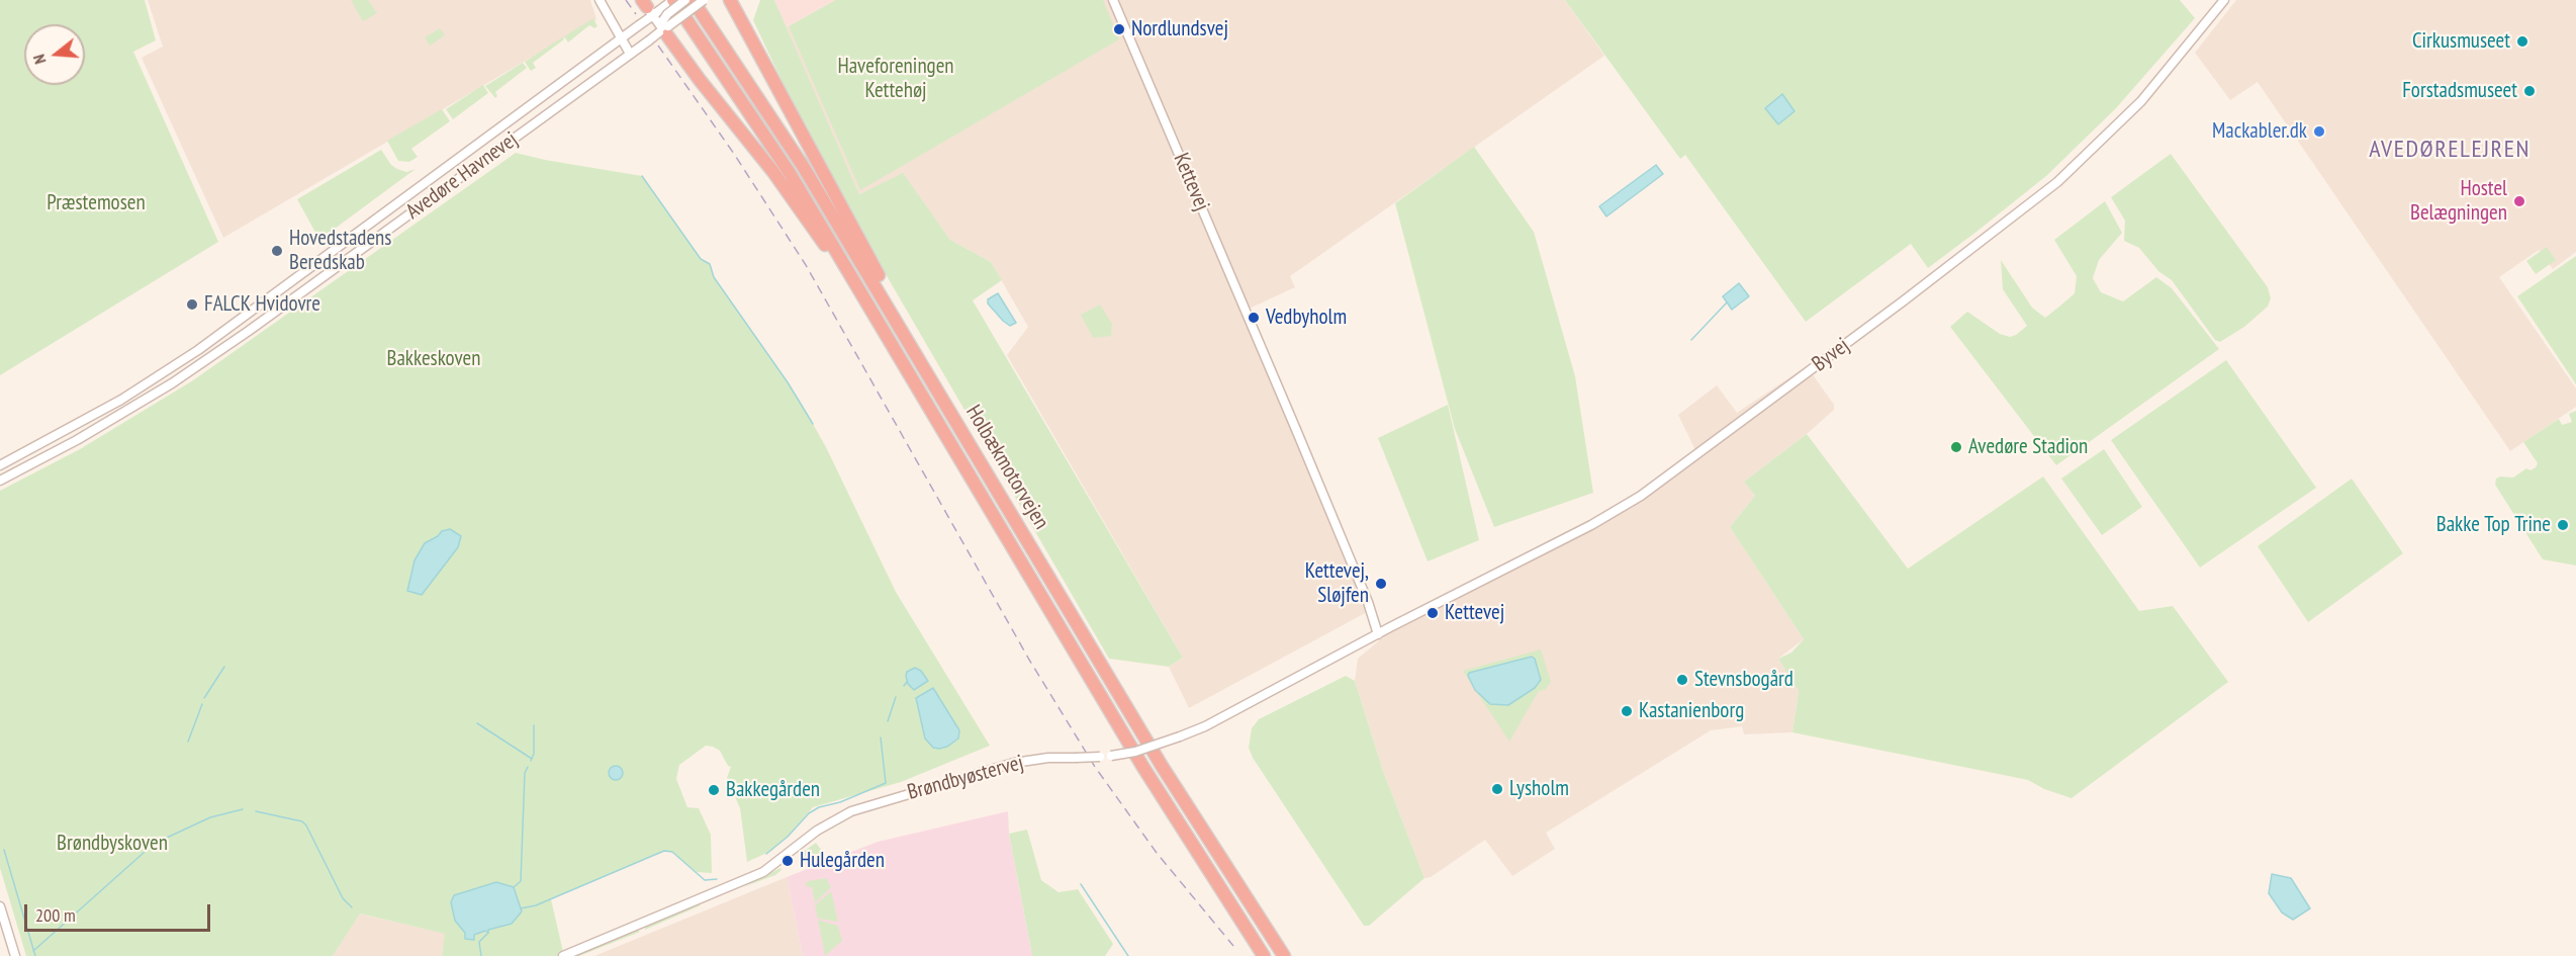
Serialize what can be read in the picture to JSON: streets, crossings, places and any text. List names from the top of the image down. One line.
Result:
{"streets":{"highway":["Holbækmotorvejen"],"street":["Avedøre Havnevej","Kettevej","Byvej","Brøndbyøstervej"]},"crossings":[["Avedøre Havnevej","Holbækmotorvejen"],["Kettevej","Byvej"],["Kettevej","Brøndbyøstervej"],["Byvej","Brøndbyøstervej"]],"districts":["AVEDØRELEJREN"],"parks":["Haveforeningen Kettehøj","Præstemosen","Bakkeskoven","Brøndbyskoven"],"places":["Nordlundsvej","Cirkusmuseet","Forstadsmuseet","Mackabler.dk","Hostel Belægningen","Hovedstadens Beredskab","FALCK Hvidovre","Vedbyholm","Avedøre Stadion","Bakke Top Trine","Kettevej, Sløjfen","Kettevej","Stevnsbogård","Kastanienborg","Lysholm","Bakkegården","Hulegården"],"scale_bar":"200 m","north":"left"}
